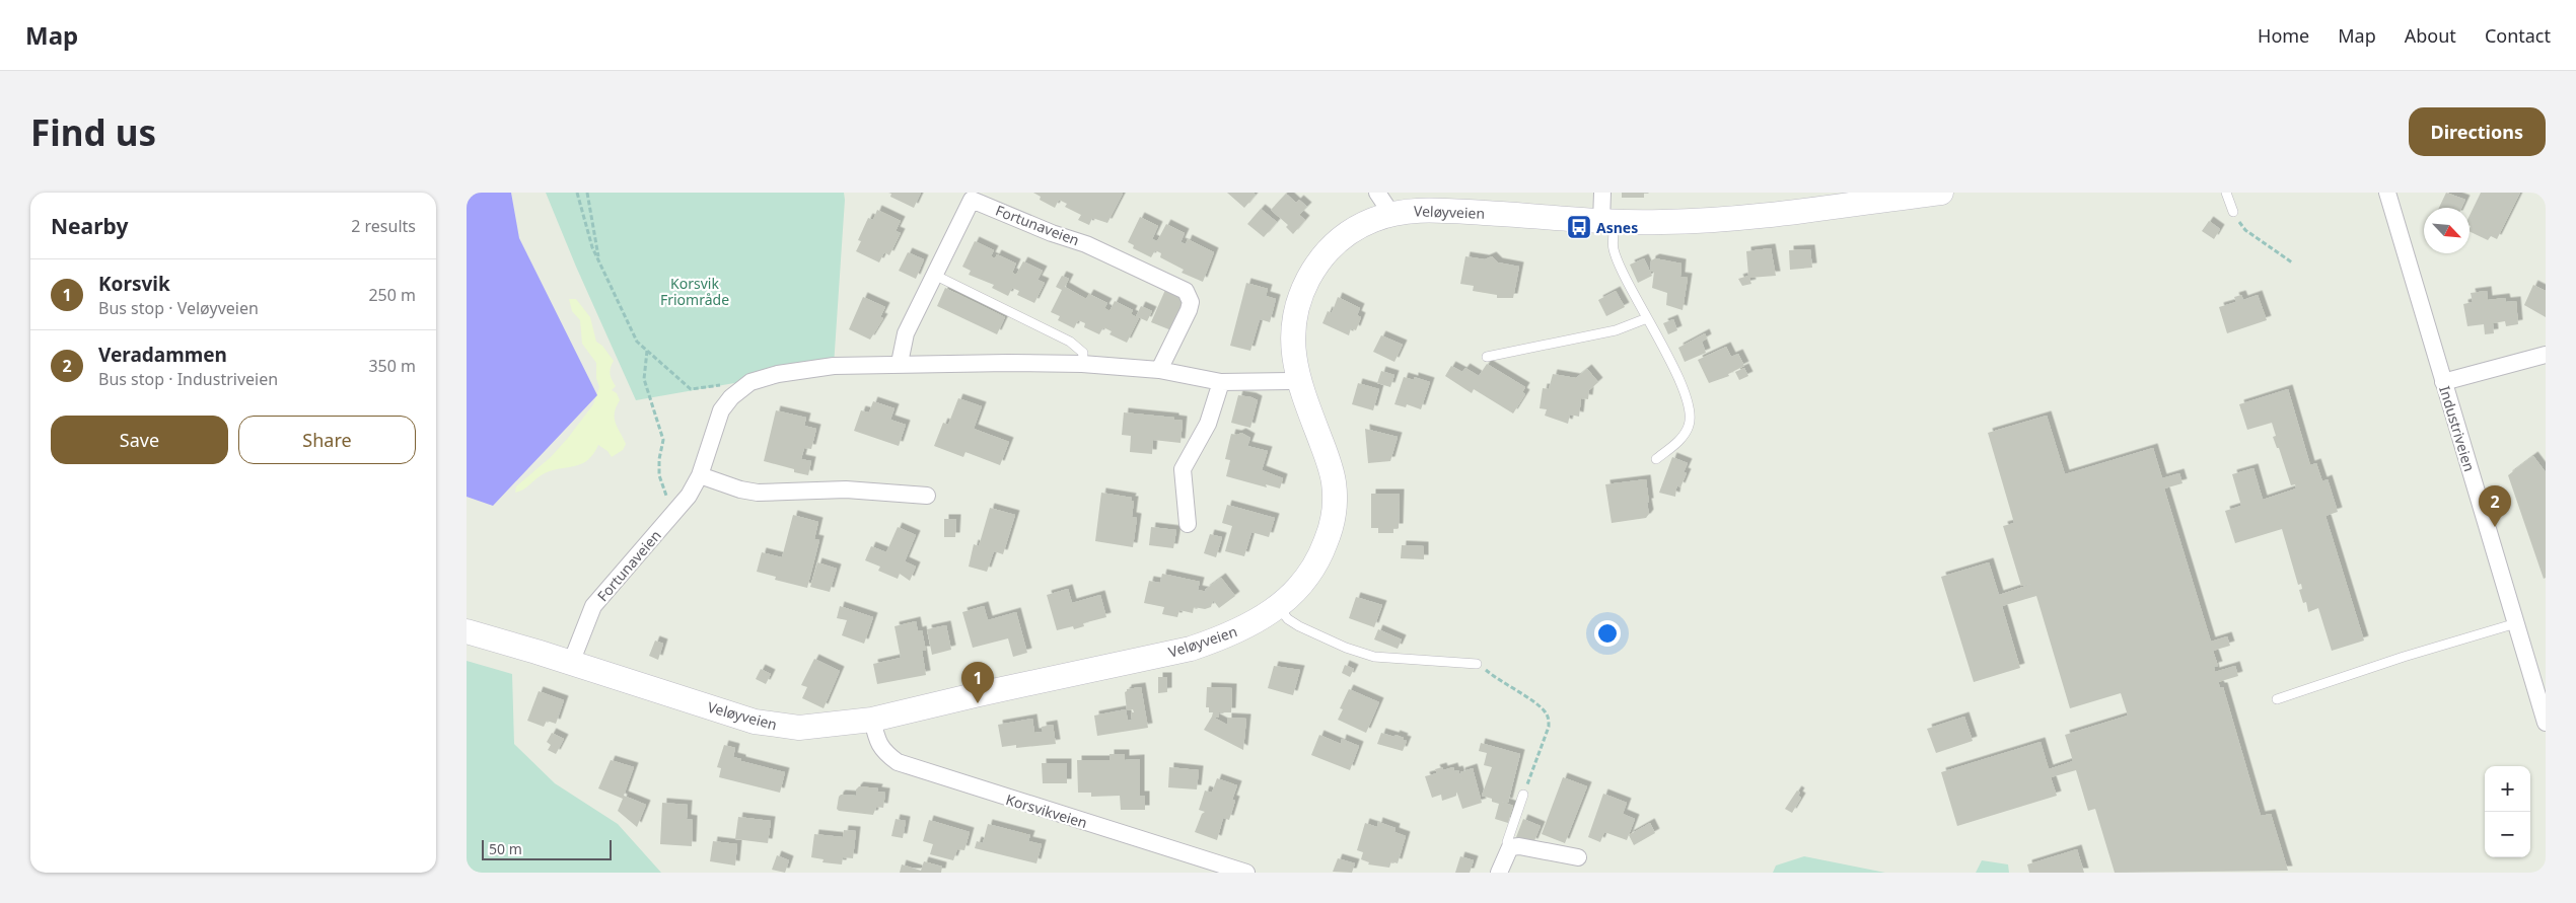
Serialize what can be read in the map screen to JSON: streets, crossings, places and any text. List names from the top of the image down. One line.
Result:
{"streets":{"main road":["Veløyveien"],"street":["Fortunaveien","Industriveien","Korsvikveien"]},"crossings":[["Veløyveien","Fortunaveien"],["Veløyveien","Korsvikveien"]],"parks":["Korsvik Friområde"],"places":{"bus stop":["Asnes"]},"scale_bar":"50 m","north":"bottom right","page":{"header":"Map","nav":["Home","Map","About","Contact"],"buttons":["Directions",["Save","Share"]],"title":"Find us","heading":["Nearby","2 results"],"list":[{"mark":"1","name":"Korsvik","note":"Bus stop · Veløyveien","value":"250 m"},{"mark":"2","name":"Veradammen","note":"Bus stop · Industriveien","value":"350 m"}],"pins":["2","1"],"map_buttons":["+","−"],"scale":"50 m"}}
